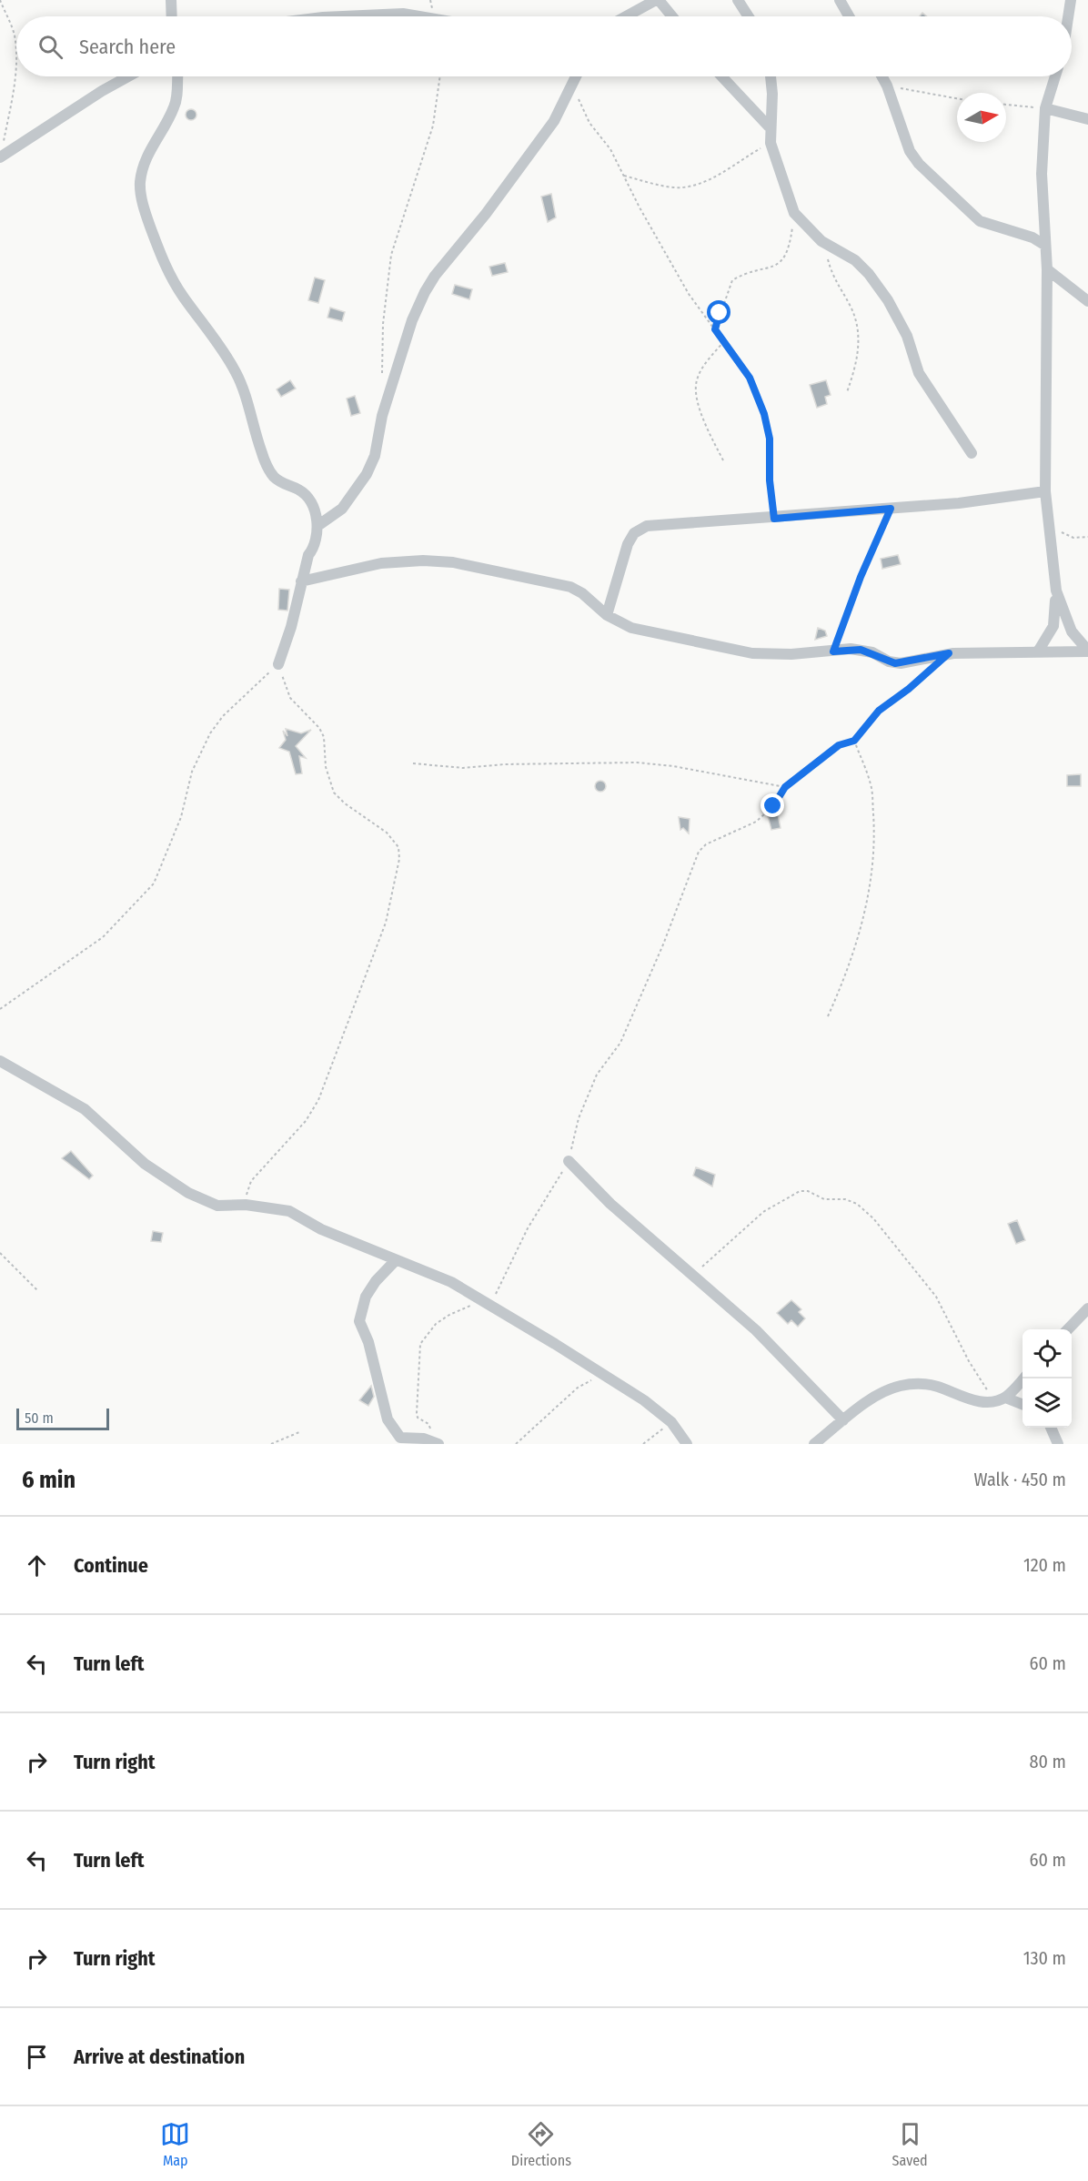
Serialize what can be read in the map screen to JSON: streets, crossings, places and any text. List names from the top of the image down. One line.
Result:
{"scale_bar":"50 m","north":"right","page":{"search":"Search here","scale":"50 m","heading":["6 min","Walk · 450 m"],"list":[["Continue","120 m"],["Turn left","60 m"],["Turn right","80 m"],["Turn left","60 m"],["Turn right","130 m"],"Arrive at destination"],"nav":["Map","Directions","Saved"]}}
